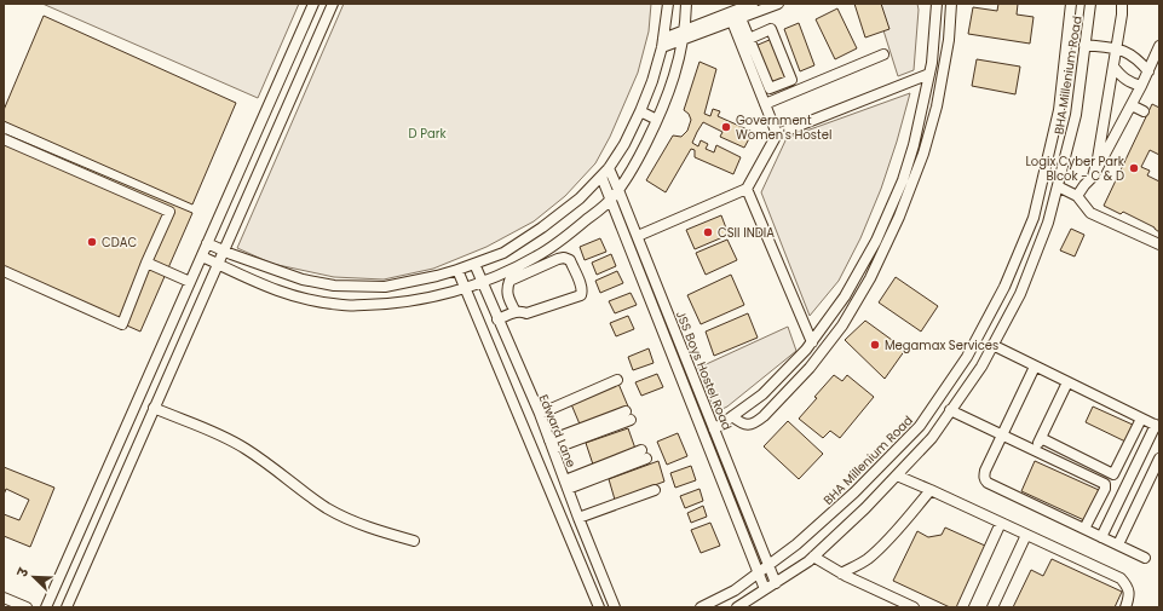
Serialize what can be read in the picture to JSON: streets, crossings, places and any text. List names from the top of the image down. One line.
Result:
{"streets":{"street":["BHA Millenium Road","JSS Boys Hostel Road","Edward Lane"]},"crossings":[["BHA Millenium Road","JSS Boys Hostel Road"]],"parks":["D Park"],"places":["Government Women's Hostel","Logix Cyber Park Blcok - C & D","CSII INDIA","CDAC","Megamax Services"],"north":"top left"}
